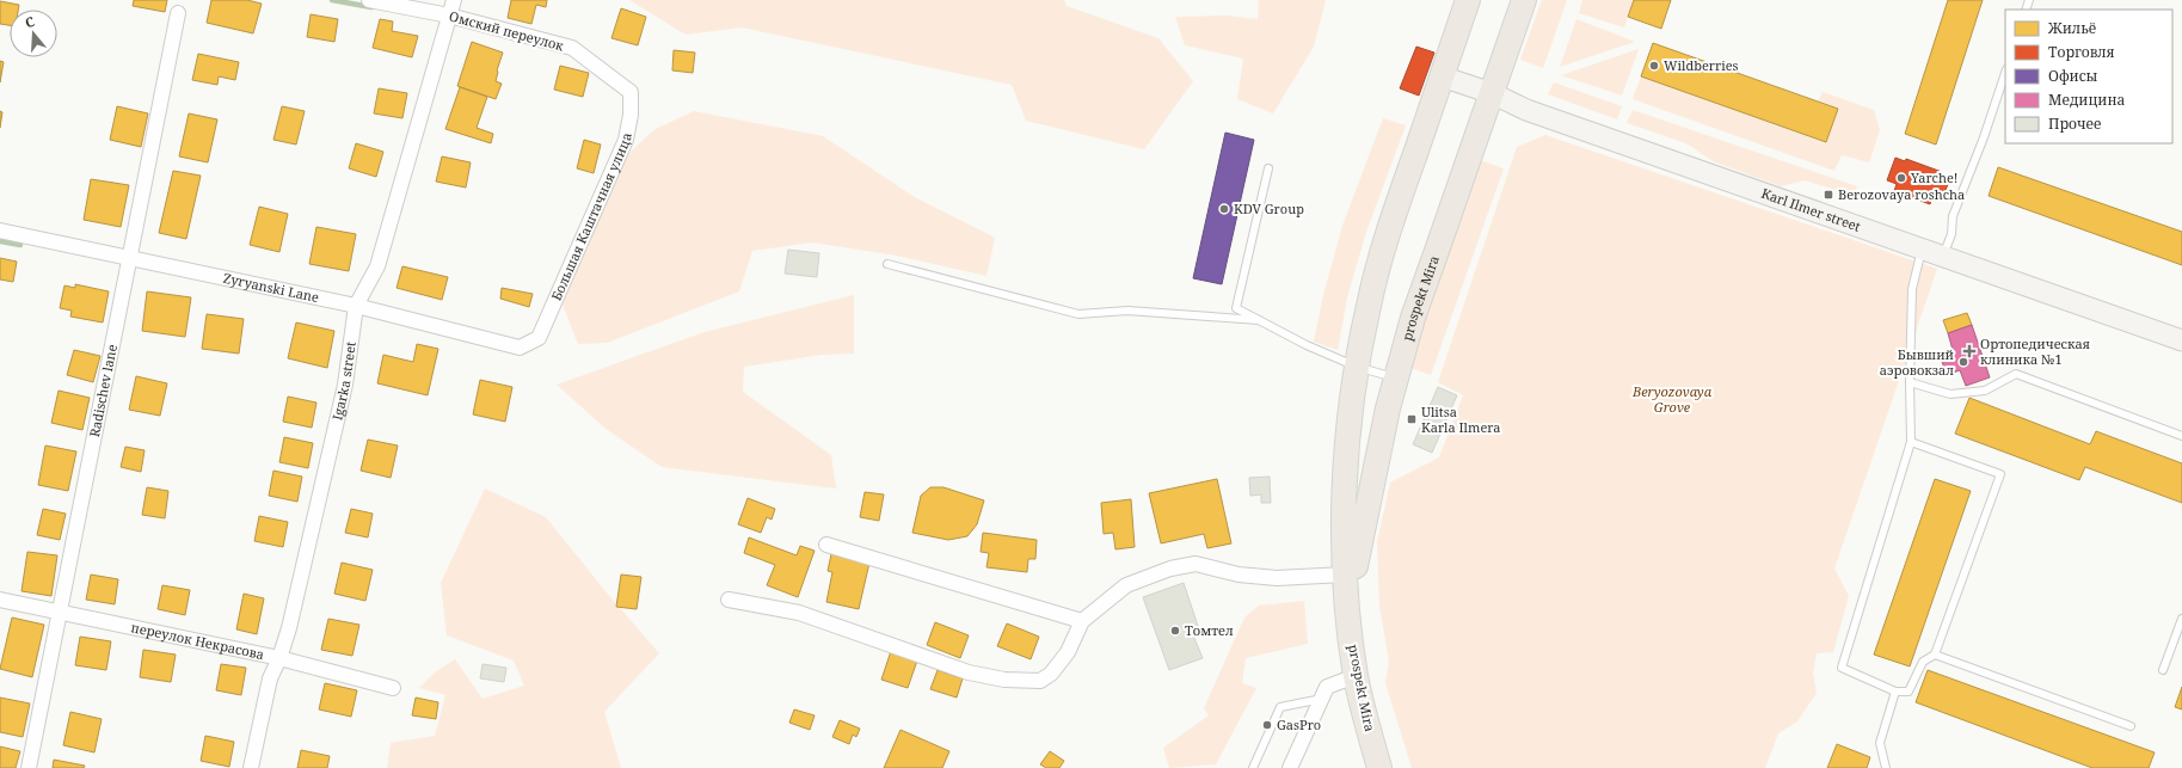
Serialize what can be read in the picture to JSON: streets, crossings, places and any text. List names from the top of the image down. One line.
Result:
{"streets":{"main road":["prospekt Mira"],"street":["Омский переулок","Karl Ilmer street","Большая Каштачная улица","Zyryanski Lane","Igarka street","Radischev lane","переулок Некрасова"]},"crossings":[["Омский переулок","Большая Каштачная улица"],["Омский переулок","Igarka street"],["Karl Ilmer street","prospekt Mira"],["Большая Каштачная улица","Zyryanski Lane"],["Zyryanski Lane","Igarka street"],["Zyryanski Lane","Radischev lane"],["Igarka street","переулок Некрасова"],["Radischev lane","переулок Некрасова"]],"parks":["Beryozovaya Grove"],"places":{"other":["Wildberries","Yarche!","KDV Group","Бывший аэровокзал","Томтел","GasPro"],"transit":["Berozovaya roshcha","Ulitsa Karla Ilmera"],"health":["Ортопедическая клиника №1"]},"legend":["Жильё","Торговля","Офисы","Медицина","Прочее"],"north":"top"}
